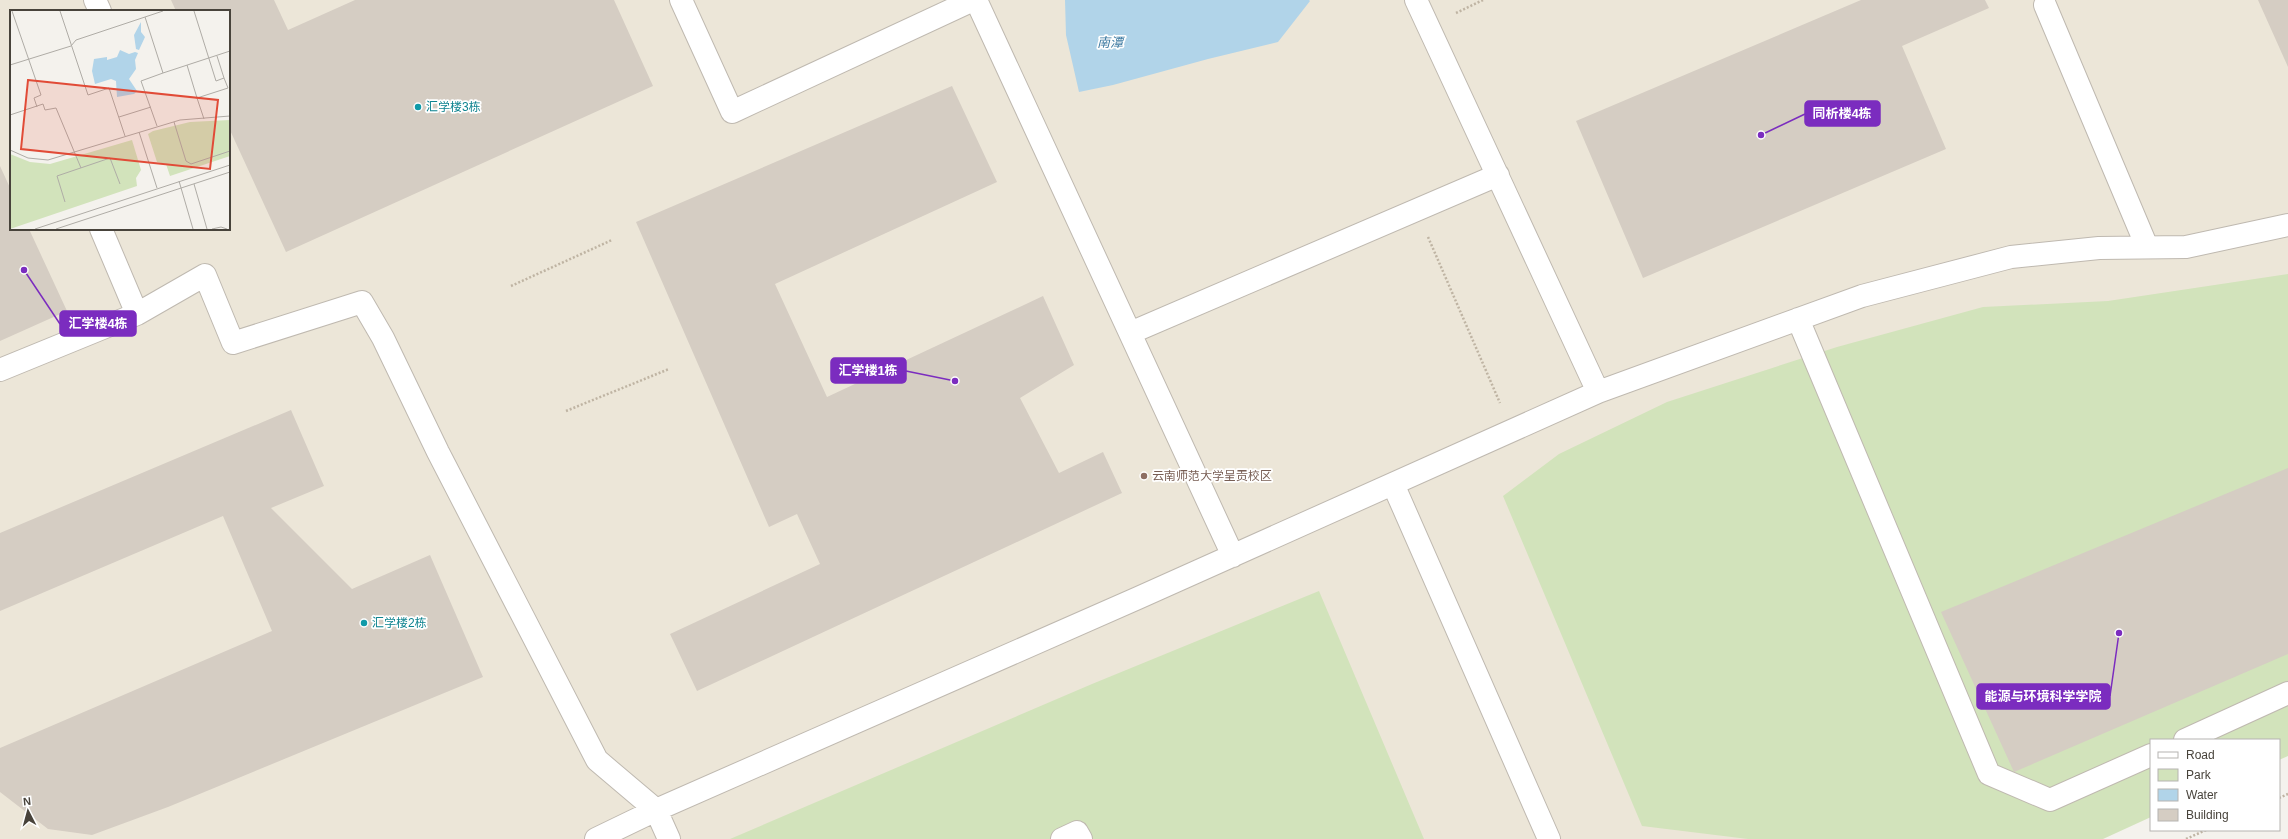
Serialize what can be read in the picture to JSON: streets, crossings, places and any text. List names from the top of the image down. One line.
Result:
{"water":["南潭"],"places":["汇学楼3栋","同析楼4栋","汇学楼4栋","汇学楼1栋","云南师范大学呈贡校区","汇学楼2栋","能源与环境科学学院"],"legend":["Road","Park","Water","Building"],"north":"top"}
